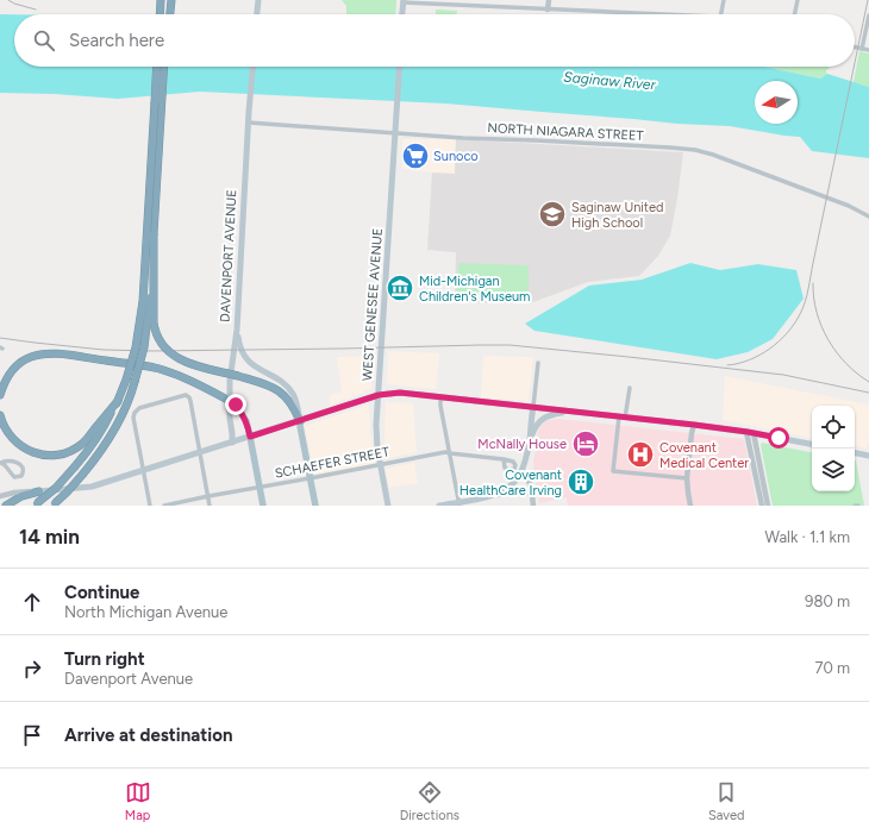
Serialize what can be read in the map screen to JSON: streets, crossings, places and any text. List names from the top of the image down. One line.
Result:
{"streets":{"main road":["DAVENPORT AVENUE","WEST GENESEE AVENUE"],"street":["NORTH NIAGARA STREET","SCHAEFER STREET"]},"crossings":[["NORTH NIAGARA STREET","DAVENPORT AVENUE"],["NORTH NIAGARA STREET","WEST GENESEE AVENUE"],["WEST GENESEE AVENUE","SCHAEFER STREET"]],"water":["Saginaw River"],"places":{"supermarket":["Sunoco"],"school or university":["Saginaw United High School"],"museum":["Mid-Michigan Children's Museum"],"hotel":["McNally House"],"hospital":["Covenant Medical Center"],"building":["Covenant HealthCare Irving"]},"north":"left","page":{"search":"Search here","heading":["14 min","Walk · 1.1 km"],"list":[["Continue","North Michigan Avenue","980 m"],["Turn right","Davenport Avenue","70 m"],"Arrive at destination"],"nav":["Map","Directions","Saved"]}}
